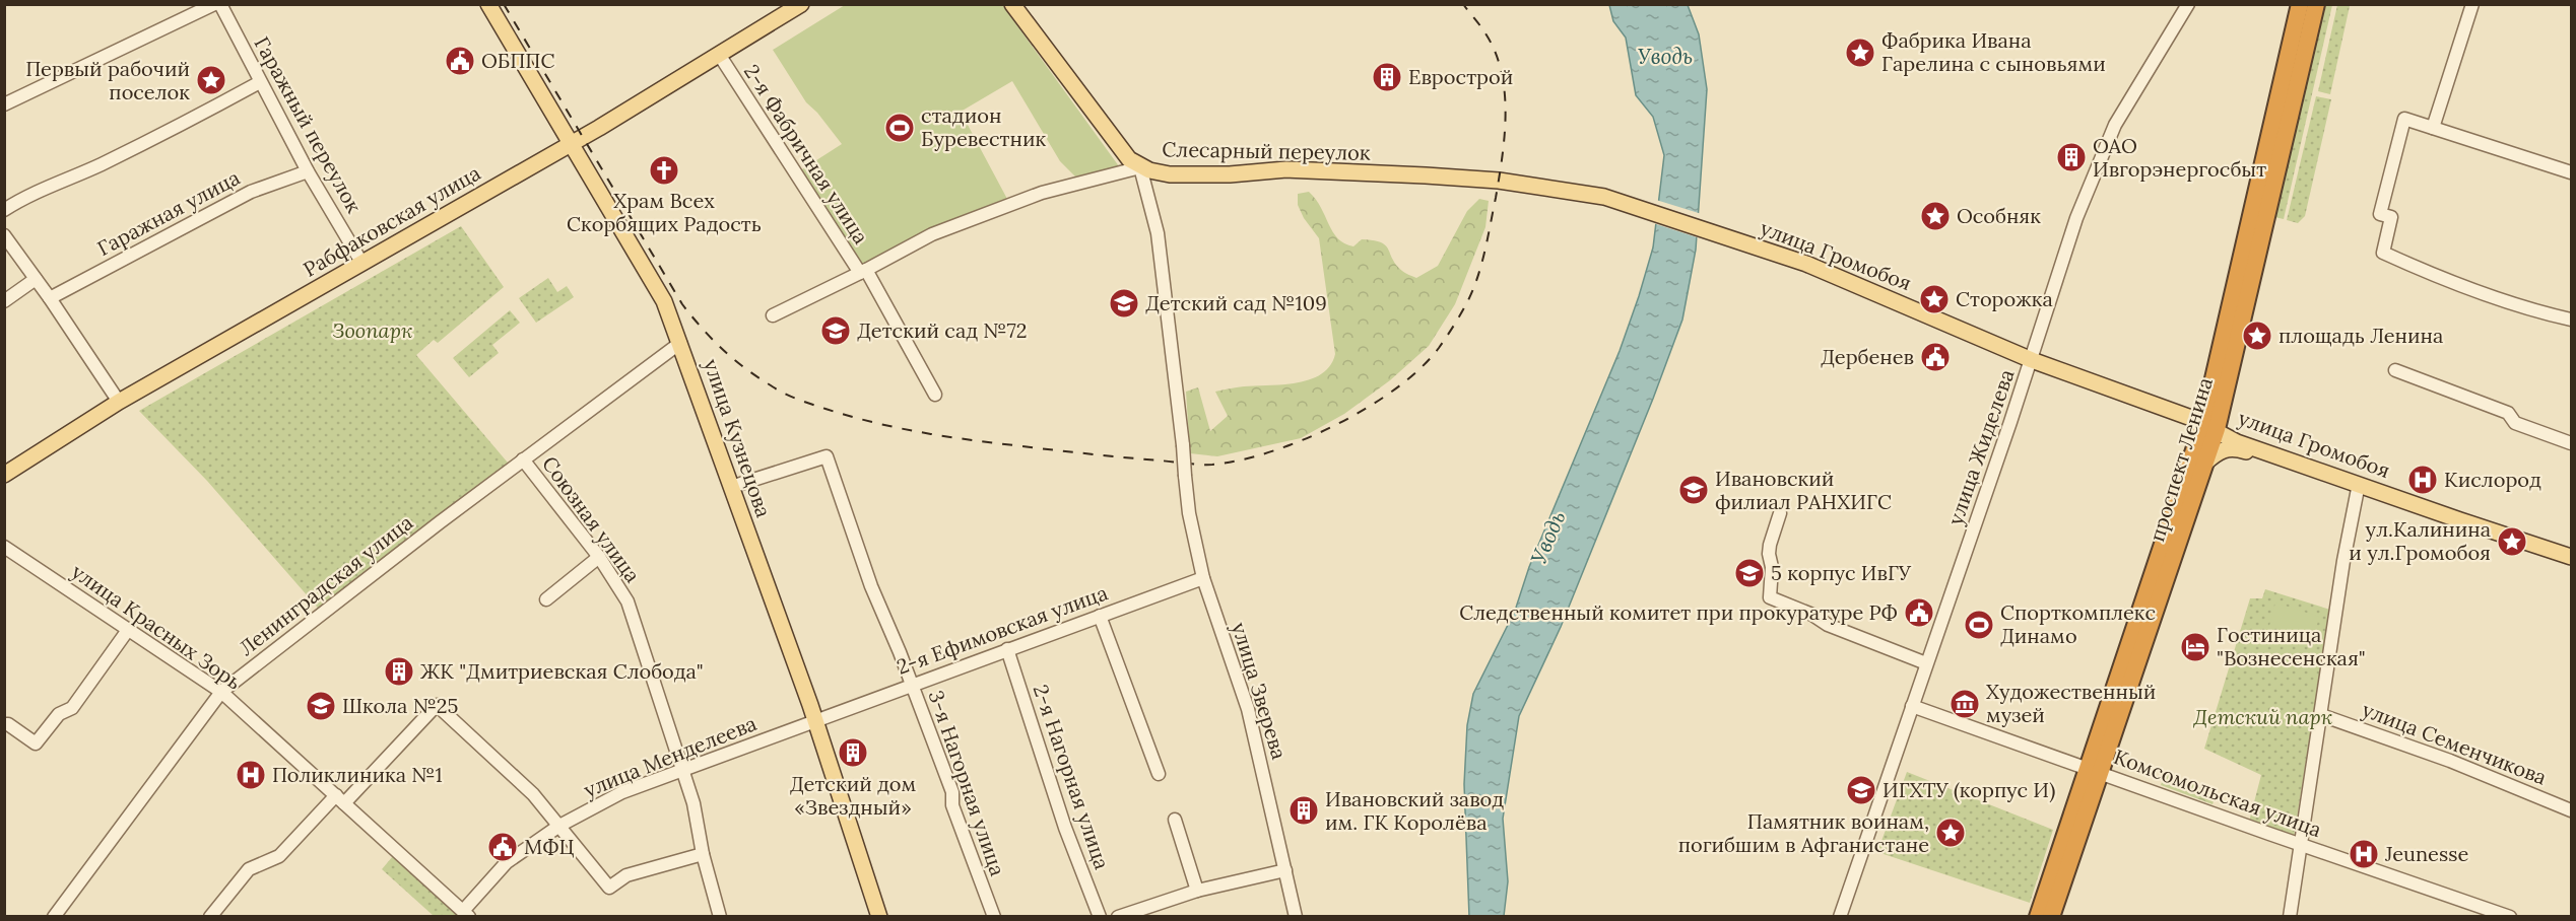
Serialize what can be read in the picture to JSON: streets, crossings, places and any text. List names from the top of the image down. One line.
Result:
{"streets":{"highway":["проспект Ленина"],"main road":["Слесарный переулок","Рабфаковская улица","улица Громобоя","улица Кузнецова"],"street":["Гаражный переулок","2-я Фабричная улица","Гаражная улица","улица Жиделева","Союзная улица","Ленинградская улица","улица Красных Зорь","2-я Ефимовская улица","улица Зверева","улица Семенчикова","улица Менделеева","2-я Нагорная улица","3-я Нагорная улица","Комсомольская улица"]},"crossings":[["Гаражный переулок","Гаражная улица"],["Гаражный переулок","Рабфаковская улица"],["Слесарный переулок","2-я Фабричная улица"],["Слесарный переулок","улица Громобоя"],["Слесарный переулок","улица Зверева"],["2-я Фабричная улица","Рабфаковская улица"],["Рабфаковская улица","улица Кузнецова"],["улица Громобоя","улица Жиделева"],["улица Громобоя","проспект Ленина"],["улица Кузнецова","Ленинградская улица"],["улица Кузнецова","2-я Ефимовская улица"],["улица Кузнецова","улица Менделеева"],["улица Кузнецова","3-я Нагорная улица"],["улица Жиделева","Комсомольская улица"],["проспект Ленина","Комсомольская улица"],["Союзная улица","Ленинградская улица"],["Союзная улица","улица Менделеева"],["Ленинградская улица","улица Красных Зорь"],["улица Красных Зорь","улица Менделеева"],["2-я Ефимовская улица","улица Зверева"],["2-я Ефимовская улица","улица Менделеева"],["2-я Ефимовская улица","2-я Нагорная улица"],["2-я Ефимовская улица","3-я Нагорная улица"]],"water":["Уводь"],"parks":["Зоопарк","Детский парк"],"places":{"place":["Фабрика Ивана Гарелина с сыновьями","Первый рабочий поселок","Особняк","Сторожка","площадь Ленина","ул.Калинина и ул.Громобоя","Памятник воинам, погибшим в Афганистане"],"public building":["ОБППС","Дербенев","Следственный комитет при прокуратуре РФ","МФЦ"],"building":["Еврострой","ОАО Ивгорэнергосбыт","ЖК \"Дмитриевская Слобода\"","Детский дом «Звездный»","Ивановский завод им. ГК Королёва"],"sports":["стадион Буревестник","Спорткомплекс Динамо"],"church":["Храм Всех Скорбящих Радость"],"school or university":["Детский сад №109","Детский сад №72","Ивановский филиал РАНХИГС","5 корпус ИвГУ","Школа №25","ИГХТУ (корпус И)"],"hospital":["Кислород","Поликлиника №1","Jeunesse"],"hotel":["Гостиница \"Вознесенская\""],"museum":["Художественный музей"]}}
